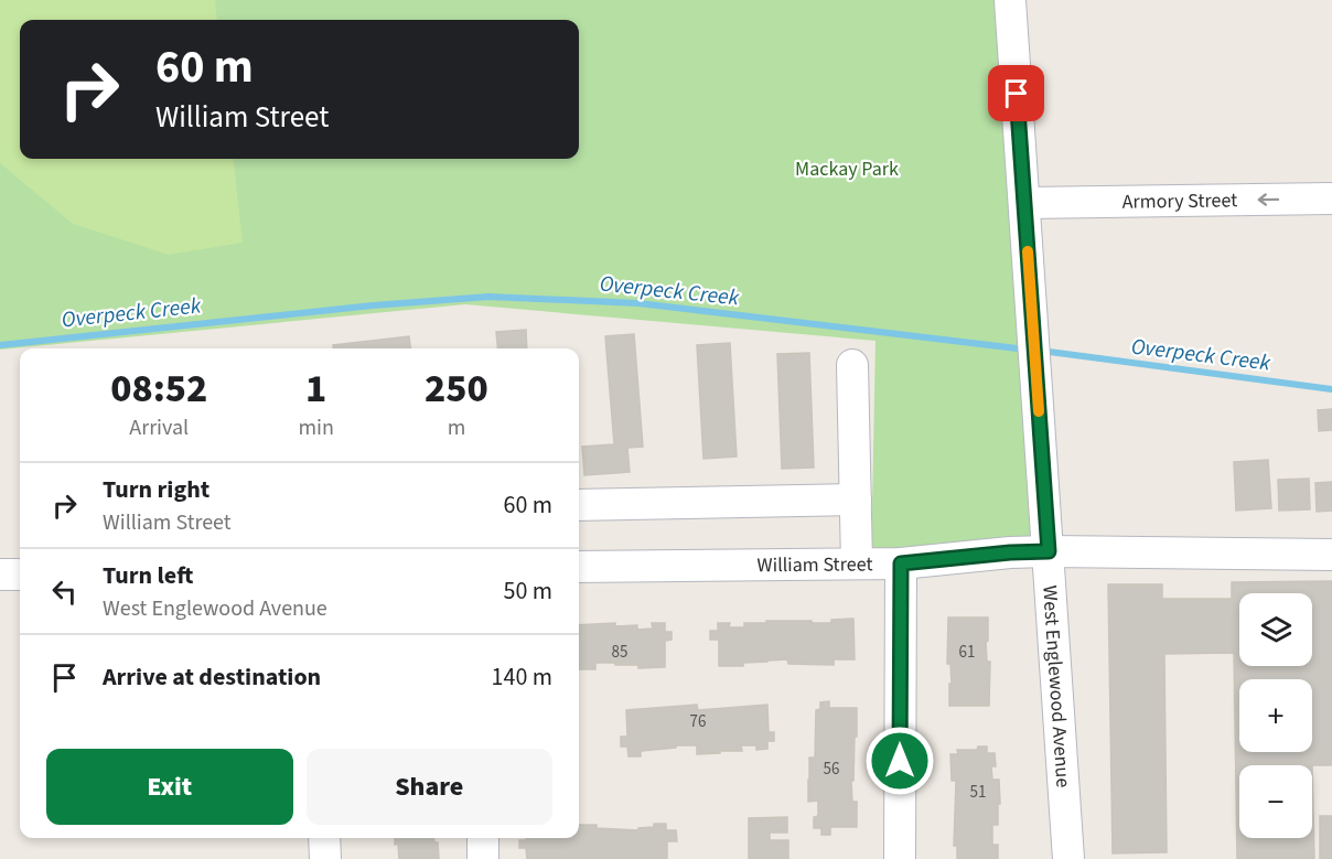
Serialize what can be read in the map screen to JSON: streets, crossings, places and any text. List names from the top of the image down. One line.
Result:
{"streets":{"street":["Armory Street","William Street","West Englewood Avenue"]},"crossings":[["Armory Street","West Englewood Avenue"],["William Street","West Englewood Avenue"]],"one_way":["Armory Street"],"water":["Overpeck Creek"],"parks":["Mackay Park"],"house_numbers":["85","61","76","56","51"],"page":{"turn":["60 m","William Street"],"eta":["08:52","Arrival","1","min","250","m"],"list":[{"name":"Turn right","note":"William Street","value":"60 m"},{"name":"Turn left","note":"West Englewood Avenue","value":"50 m"},{"name":"Arrive at destination","value":"140 m"}],"map_buttons":["+","−"],"buttons":["Exit","Share"]}}
